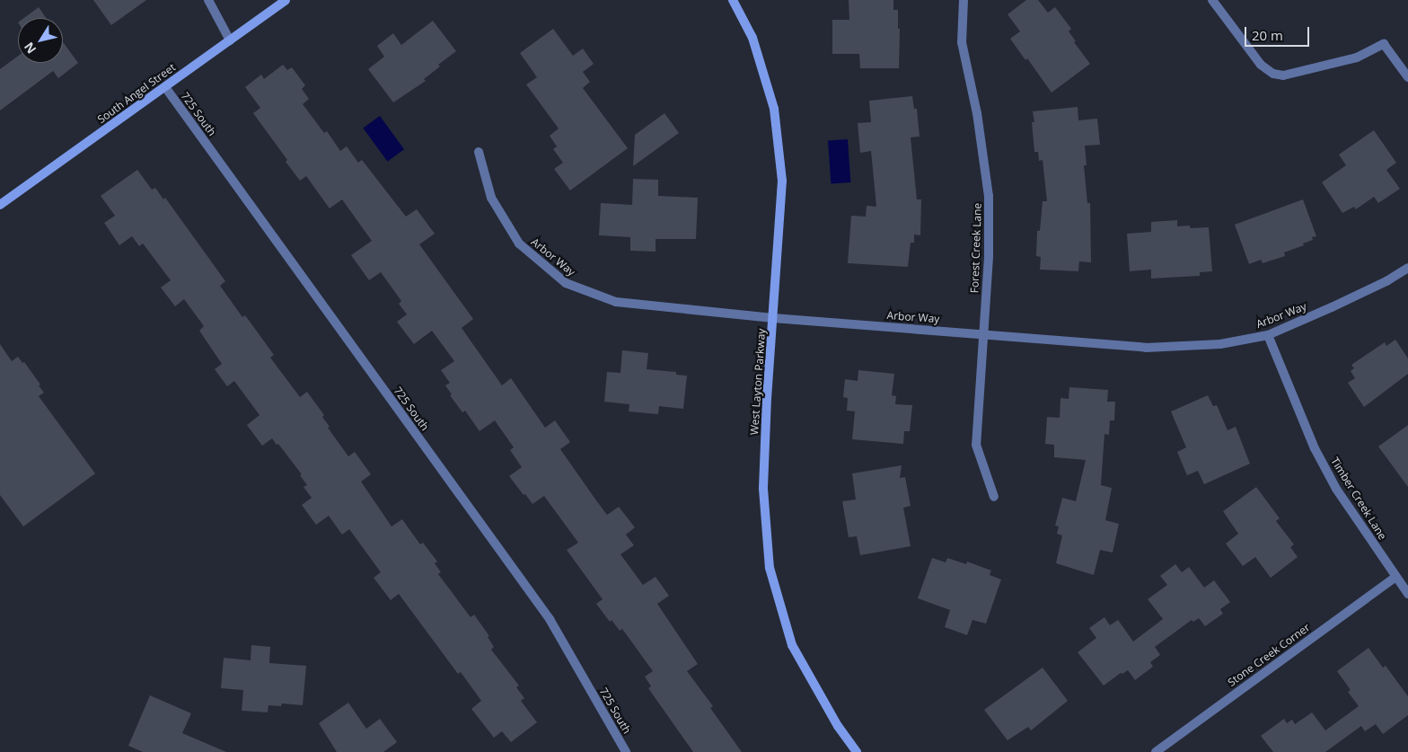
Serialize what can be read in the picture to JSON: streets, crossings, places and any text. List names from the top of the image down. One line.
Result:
{"streets":{"main road":["South Angel Street","West Layton Parkway"],"street":["725 South","Forest Creek Lane","Arbor Way","Timber Creek Lane","Stone Creek Corner"]},"crossings":[["South Angel Street","725 South"],["Forest Creek Lane","Arbor Way"],["Arbor Way","West Layton Parkway"],["Arbor Way","Timber Creek Lane"],["Timber Creek Lane","Stone Creek Corner"]],"scale_bar":"20 m","north":"bottom left"}
